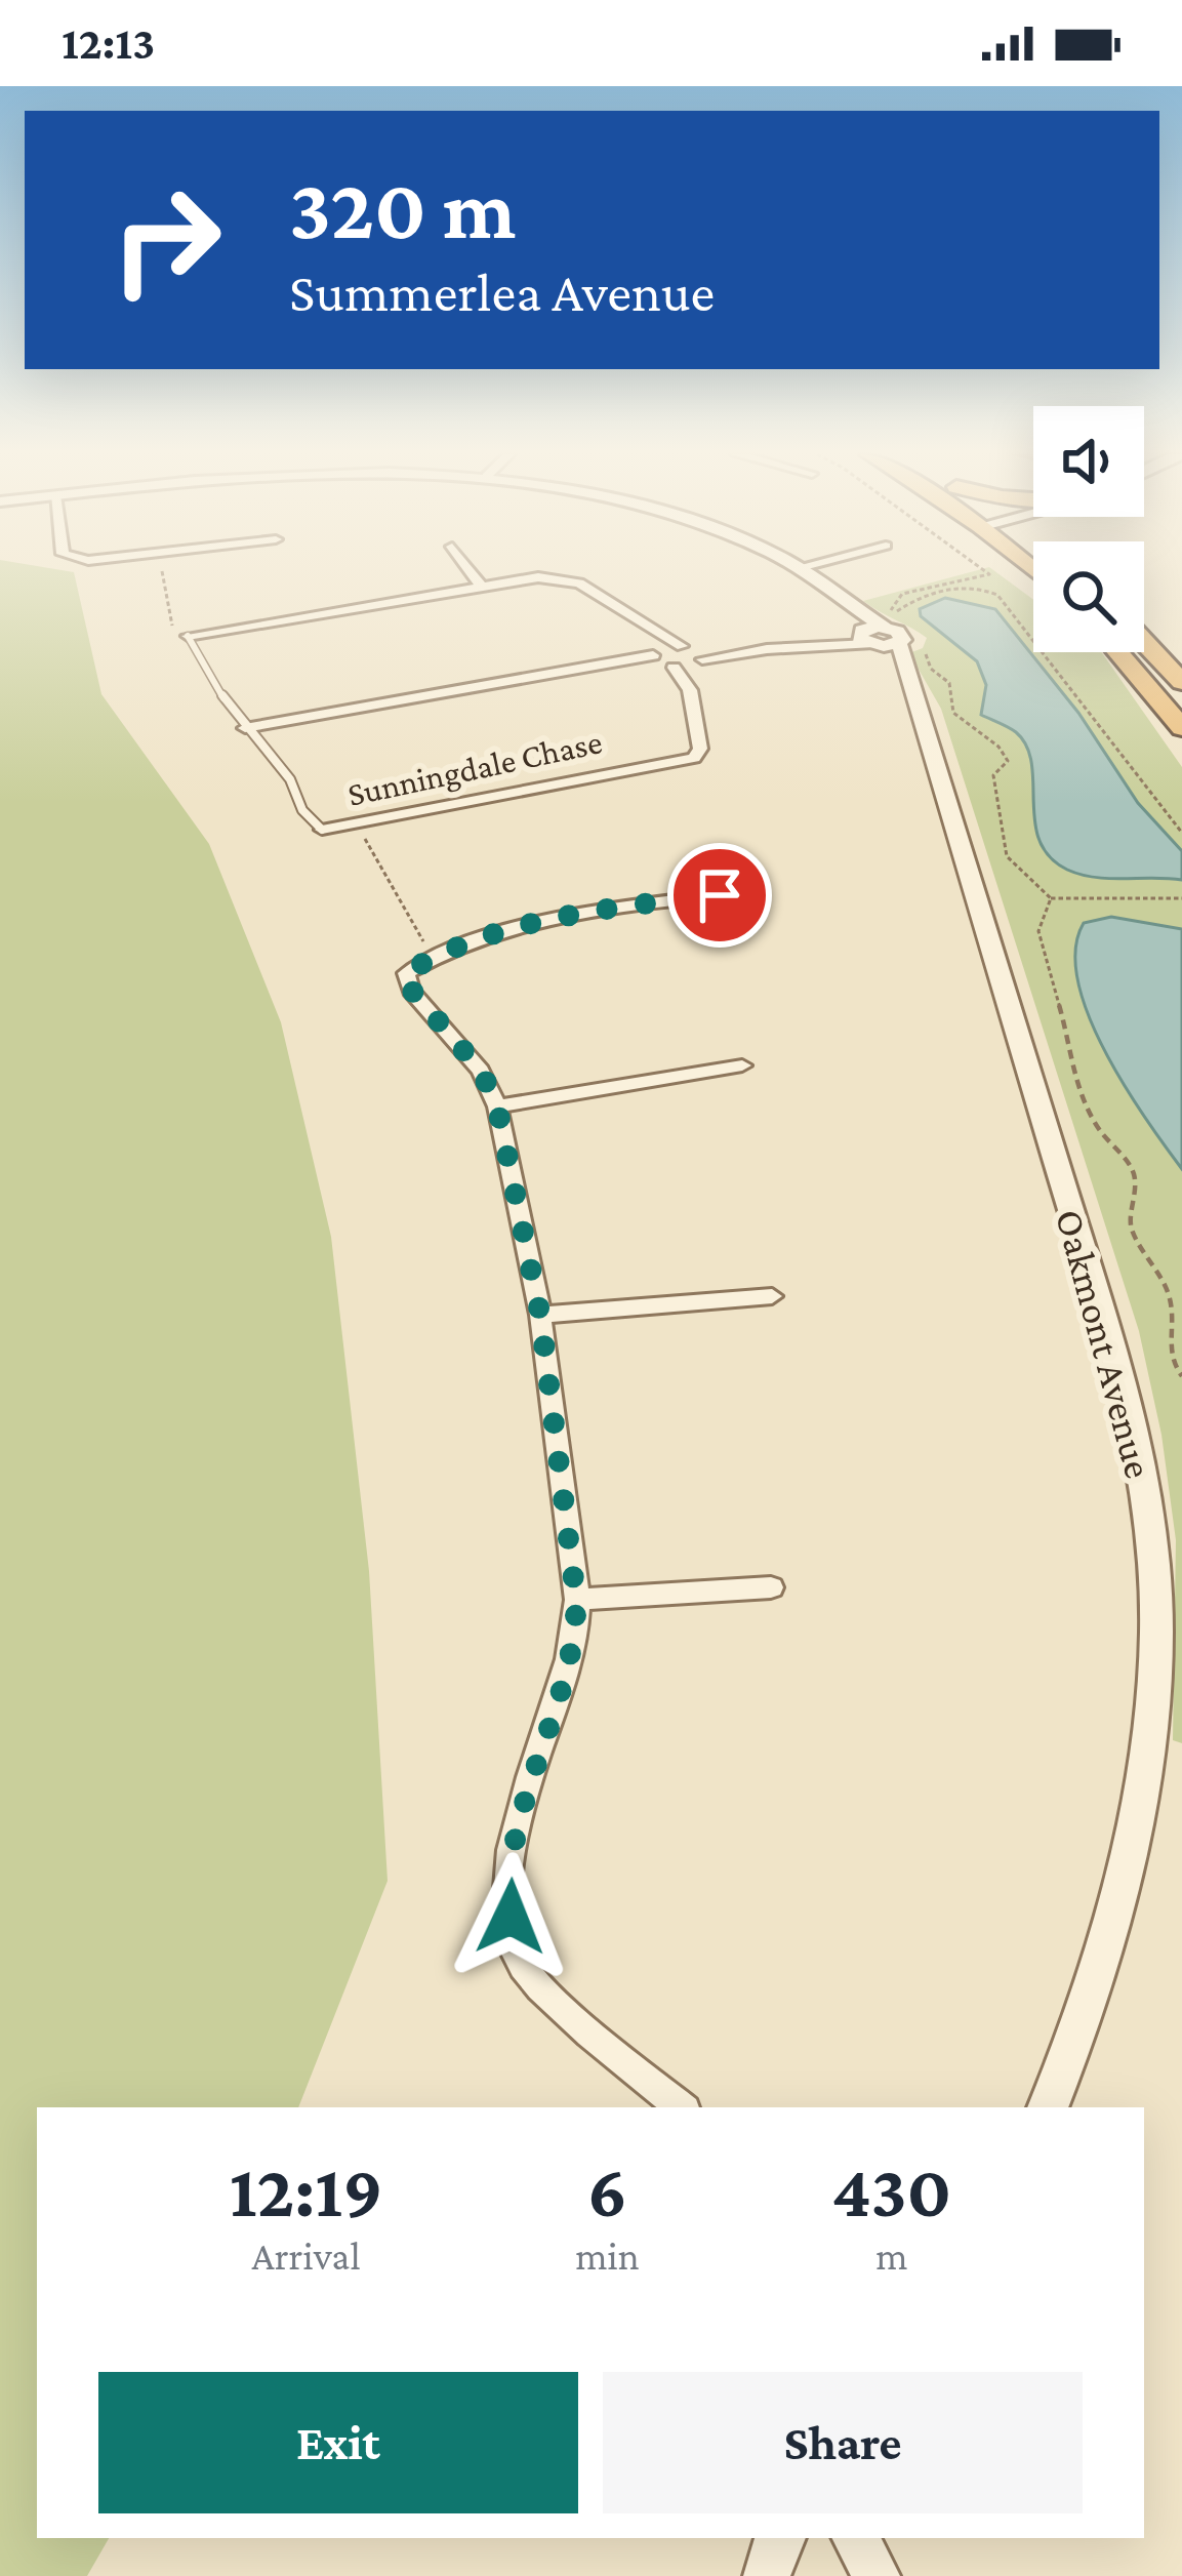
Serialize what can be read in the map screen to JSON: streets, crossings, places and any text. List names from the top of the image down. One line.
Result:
{"streets":{"street":["Sunningdale Chase","Oakmont Avenue"]},"page":{"status":"12:13","turn":["320 m","Summerlea Avenue"],"eta":["12:19","Arrival","6","min","430","m"],"buttons":["Exit","Share"]}}
